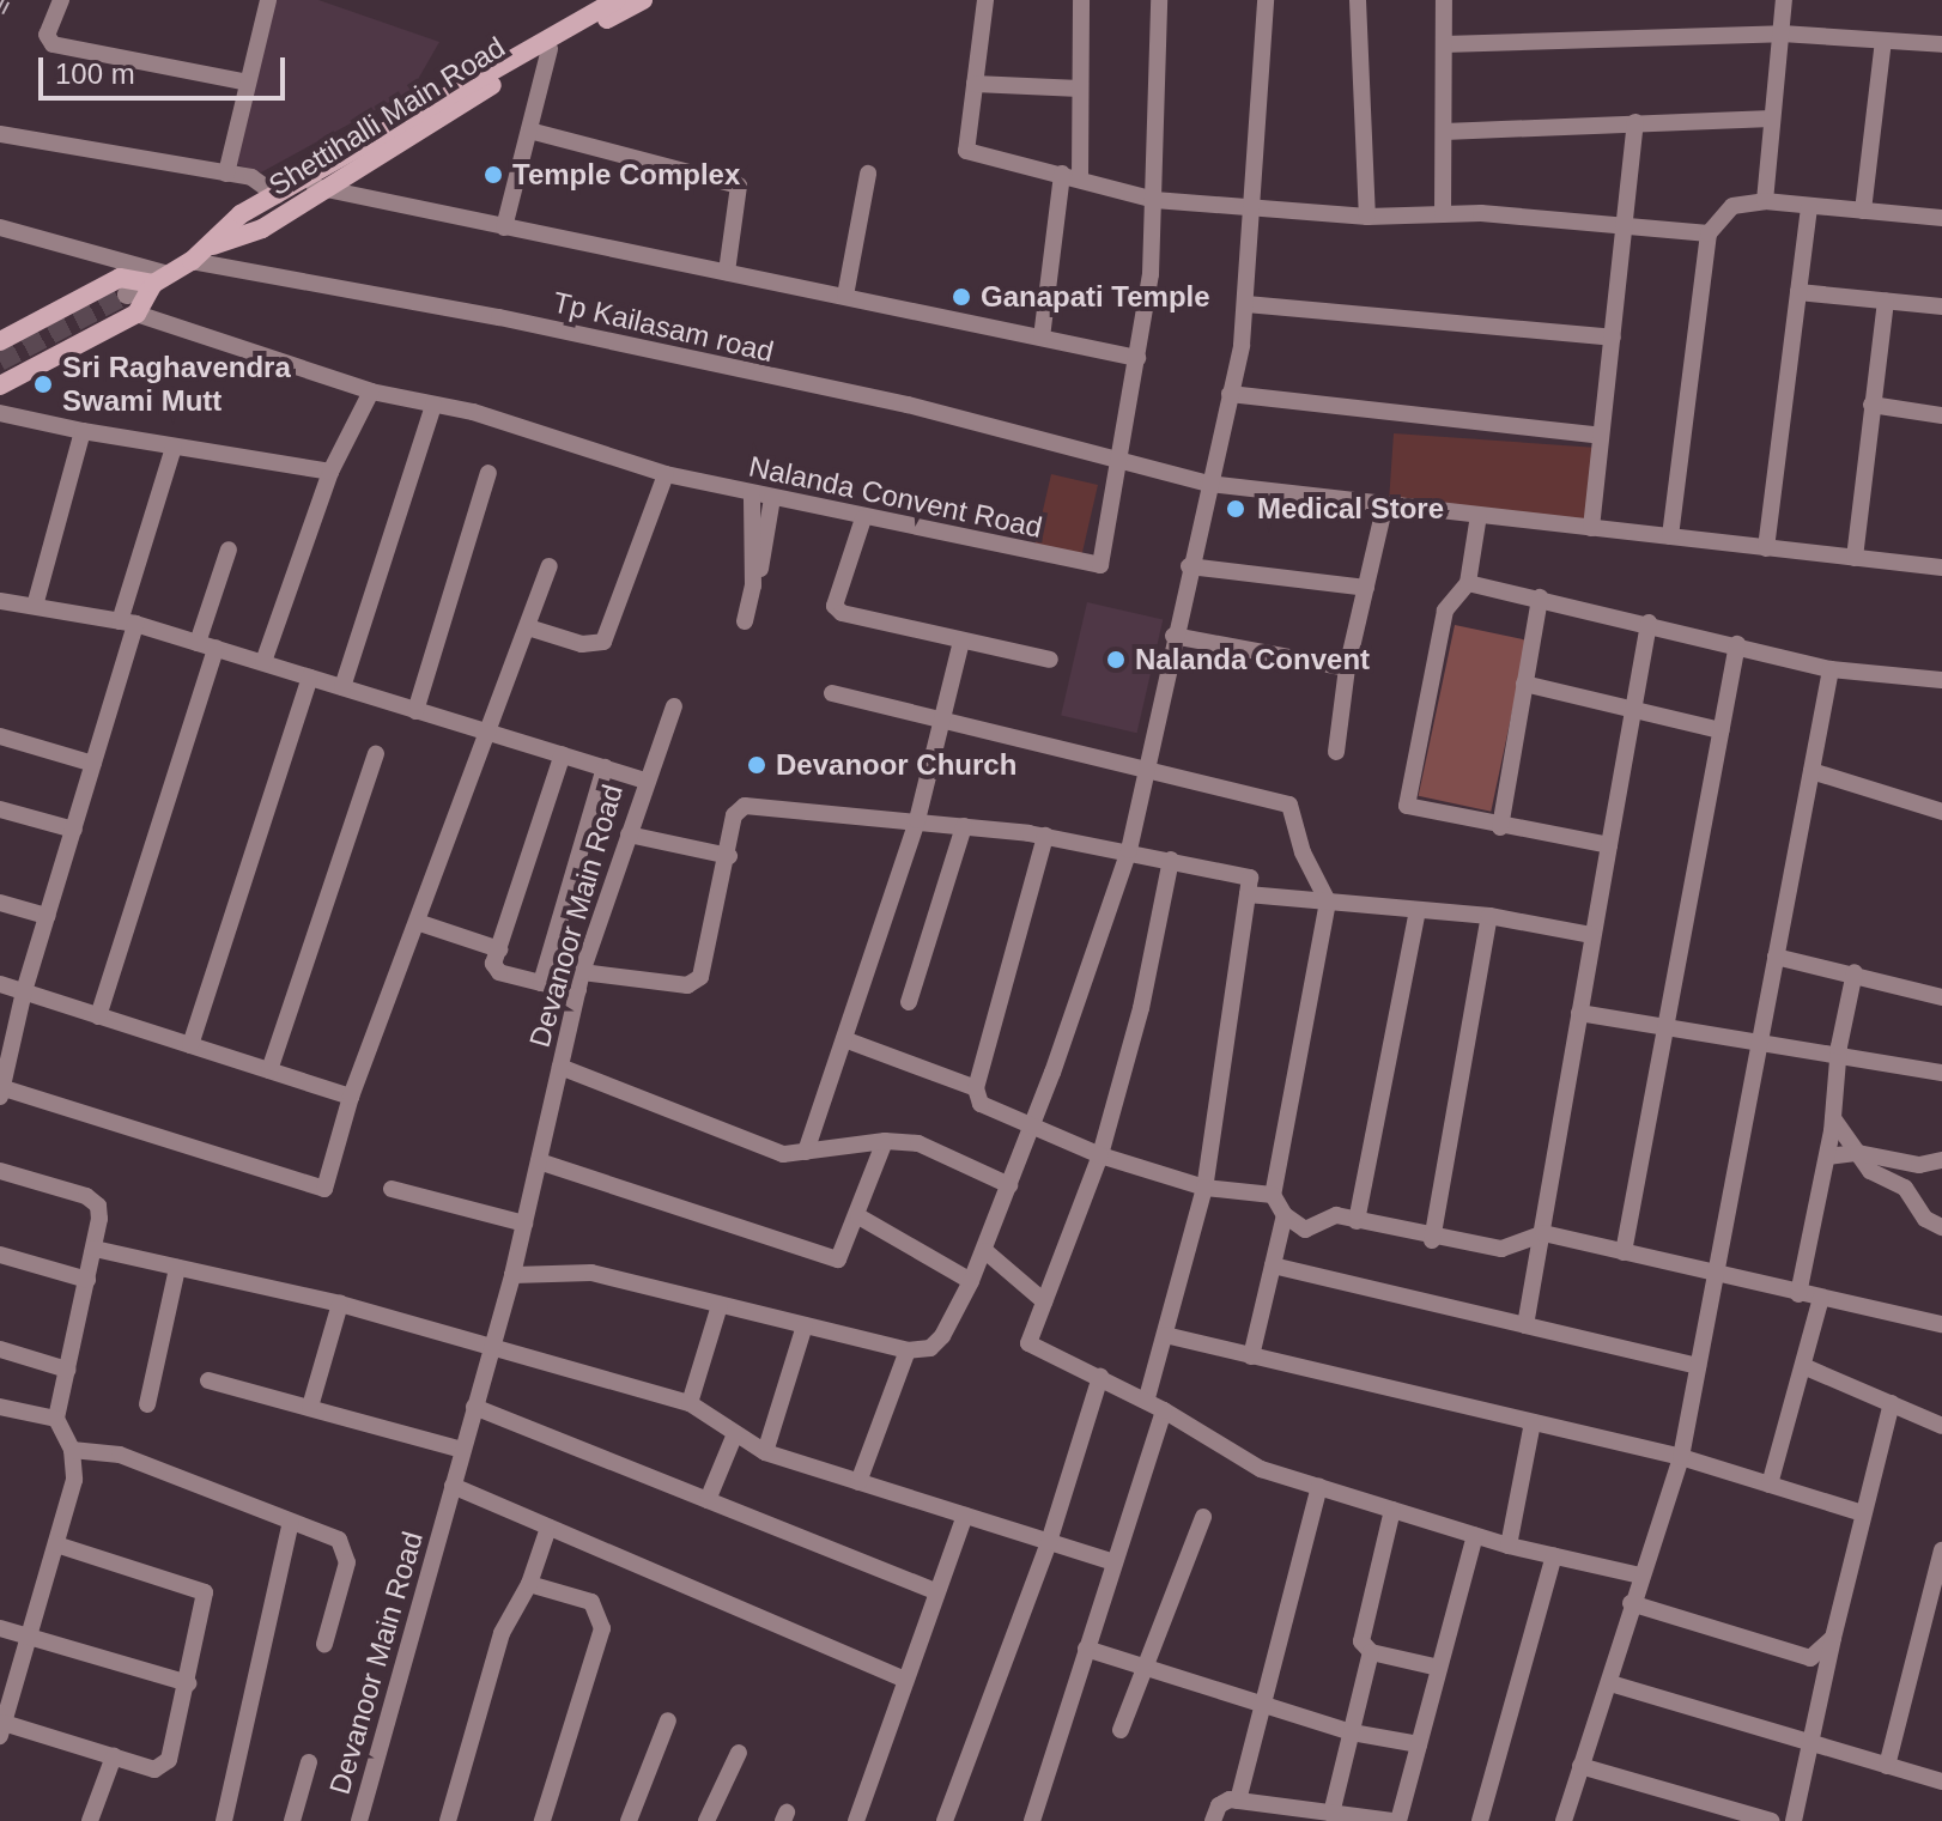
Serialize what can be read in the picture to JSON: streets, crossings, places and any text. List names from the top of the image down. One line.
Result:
{"streets":{"main road":["Shettihalli Main Road"],"street":["Tp Kailasam road","Nalanda Convent Road","Devanoor Main Road"]},"crossings":[["Shettihalli Main Road","Tp Kailasam road"],["Tp Kailasam road","Nalanda Convent Road"]],"places":["Temple Complex","Ganapati Temple","Sri Raghavendra Swami Mutt","Medical Store","Nalanda Convent","Devanoor Church"],"scale_bar":"100 m"}
